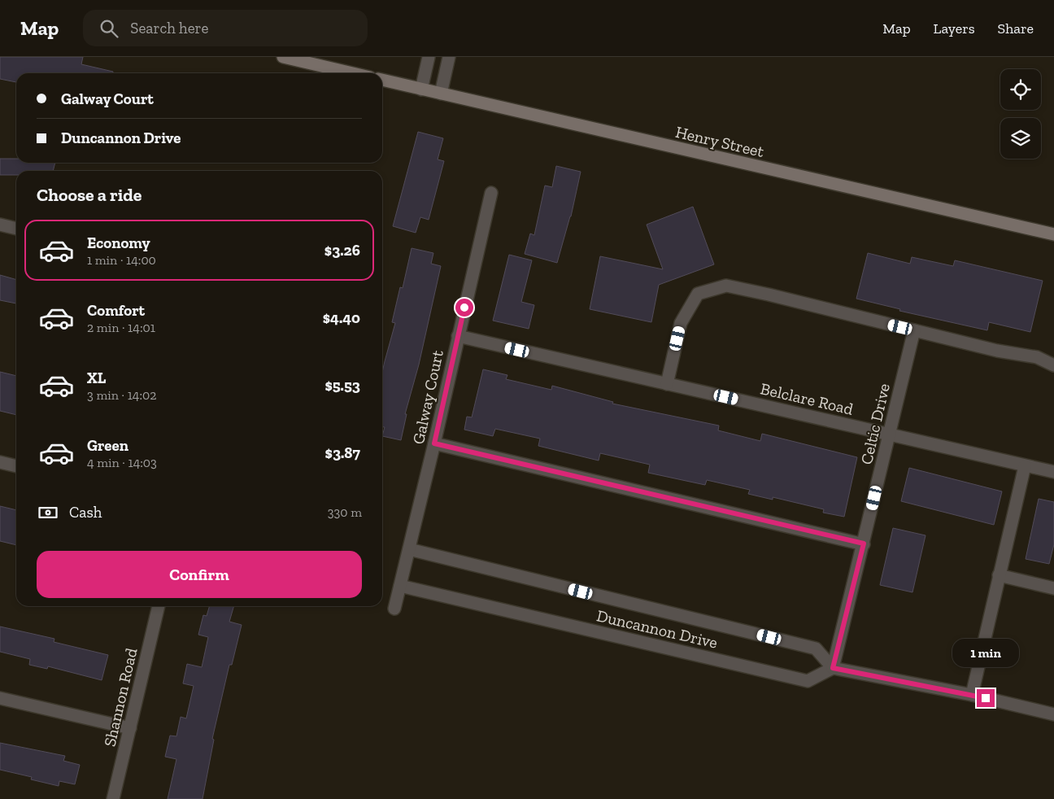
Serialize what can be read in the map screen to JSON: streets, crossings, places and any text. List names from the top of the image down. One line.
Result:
{"streets":{"street":["Henry Street","Galway Court","Belclare Road","Celtic Drive","Duncannon Drive","Shannon Road"]},"crossings":[["Galway Court","Belclare Road"],["Galway Court","Duncannon Drive"],["Belclare Road","Celtic Drive"],["Celtic Drive","Duncannon Drive"]],"page":{"header":"Map","search":"Search here","nav":["Map","Layers","Share"],"banner":["Galway Court","Duncannon Drive"],"heading":"Choose a ride","list":[{"name":"Economy","note":"1 min · 14:00","value":"$3.26"},{"name":"Comfort","note":"2 min · 14:01","value":"$4.40"},{"name":"XL","note":"3 min · 14:02","value":"$5.53"},{"name":"Green","note":"4 min · 14:03","value":"$3.87"}],"pay":["Cash","330 m"],"buttons":"Confirm","bubble":"1 min"}}
